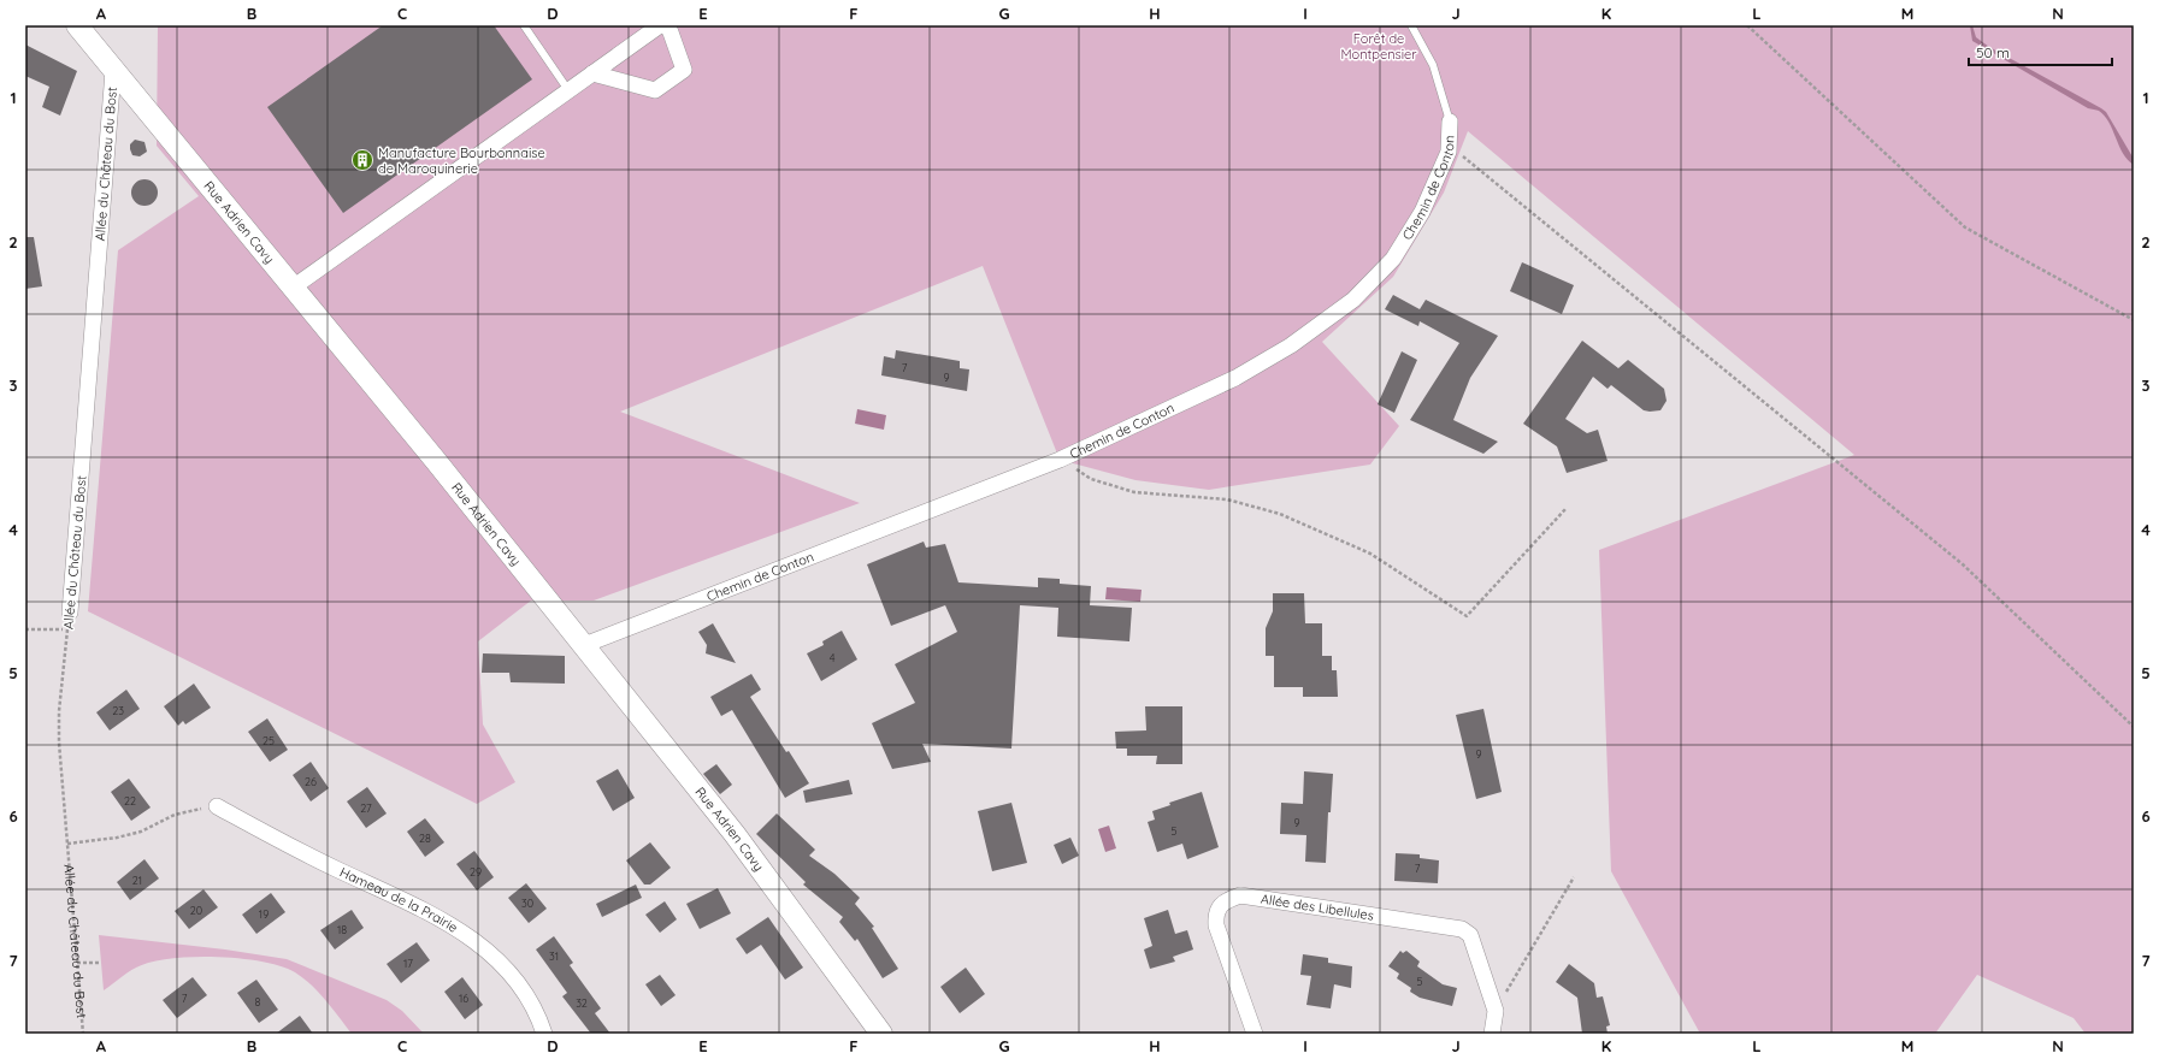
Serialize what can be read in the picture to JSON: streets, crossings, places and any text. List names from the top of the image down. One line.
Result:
{"streets":{"main road":["Rue Adrien Cavy"],"street":["Allée du Château du Bost","Chemin de Conton","Hameau de la Prairie","Allée des Libellules"]},"crossings":[["Allée du Château du Bost","Rue Adrien Cavy"],["Chemin de Conton","Rue Adrien Cavy"]],"parks":["Forêt de Montpensier"],"places":{"building":["Manufacture Bourbonnaise de Maroquinerie"]},"house_numbers":["7","9","4","23","25","9","26","22","27","9","5","28","7","29","21","30","20","19","18","31","17","5","7","16","8","32"],"scale_bar":"50 m","grid":{"columns":["A","B","C","D","E","F","G","H","I","J","K","L","M","N"],"rows":["1","2","3","4","5","6","7"]}}
